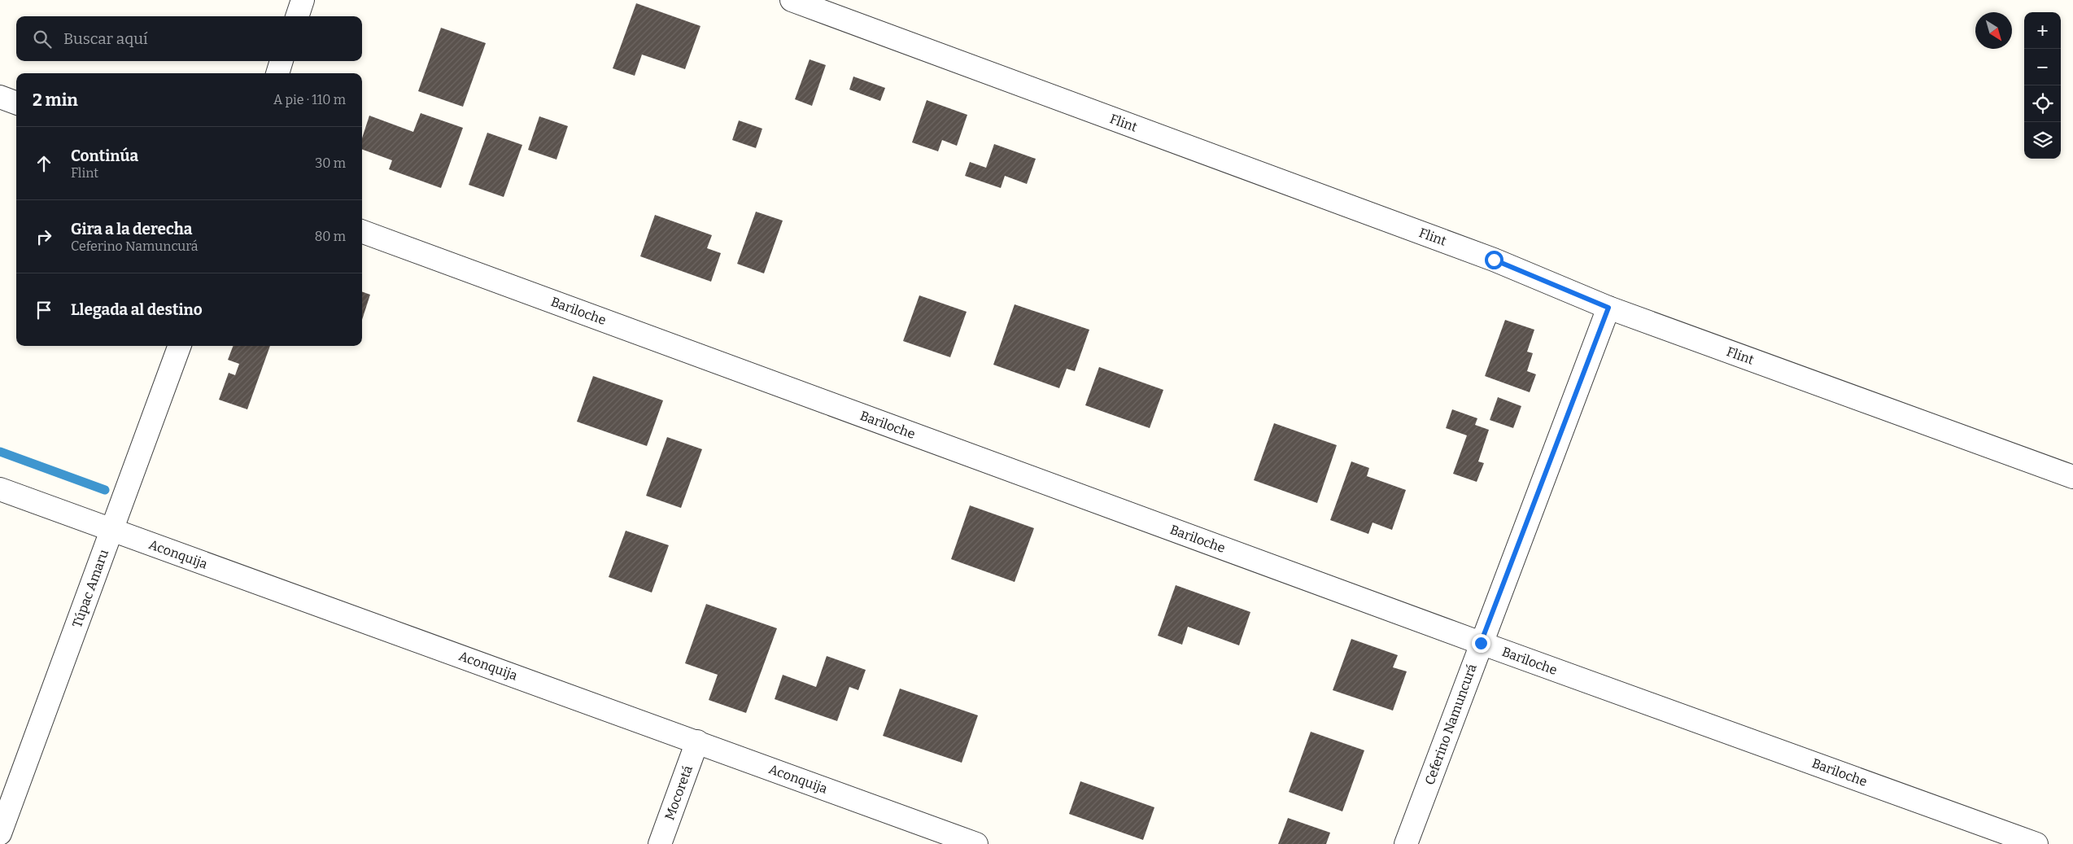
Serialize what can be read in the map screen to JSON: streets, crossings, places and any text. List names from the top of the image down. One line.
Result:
{"streets":{"street":["Flint","Bariloche","Aconquija","Túpac Amaru","Ceferino Namuncurá","Mocoretá"]},"crossings":[["Flint","Ceferino Namuncurá"],["Bariloche","Ceferino Namuncurá"],["Aconquija","Túpac Amaru"],["Aconquija","Mocoretá"]],"north":"bottom right","page":{"map_buttons":["+","−"],"search":"Buscar aquí","heading":["2 min","A pie · 110 m"],"list":[["Continúa","Flint","30 m"],["Gira a la derecha","Ceferino Namuncurá","80 m"],"Llegada al destino"]}}
